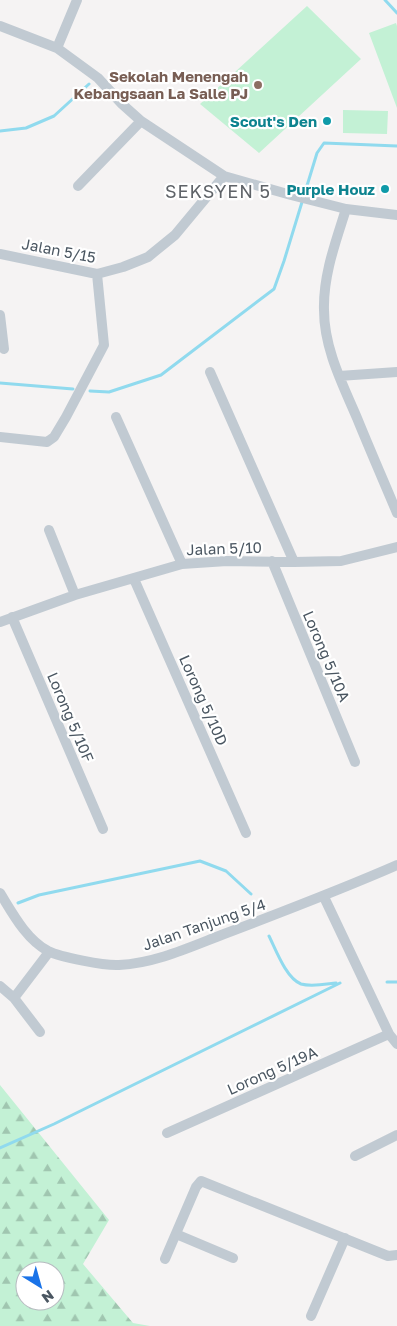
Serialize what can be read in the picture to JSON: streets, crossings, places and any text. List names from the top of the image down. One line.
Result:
{"streets":{"street":["Jalan 5/15","Jalan 5/10","Lorong 5/10A","Lorong 5/10D","Lorong 5/10F","Jalan Tanjung 5/4","Lorong 5/19A"]},"crossings":[["Jalan 5/10","Lorong 5/10A"],["Jalan 5/10","Lorong 5/10D"],["Jalan 5/10","Lorong 5/10F"]],"districts":["SEKSYEN 5"],"places":["Sekolah Menengah Kebangsaan La Salle PJ","Scout's Den","Purple Houz"],"north":"bottom right"}
